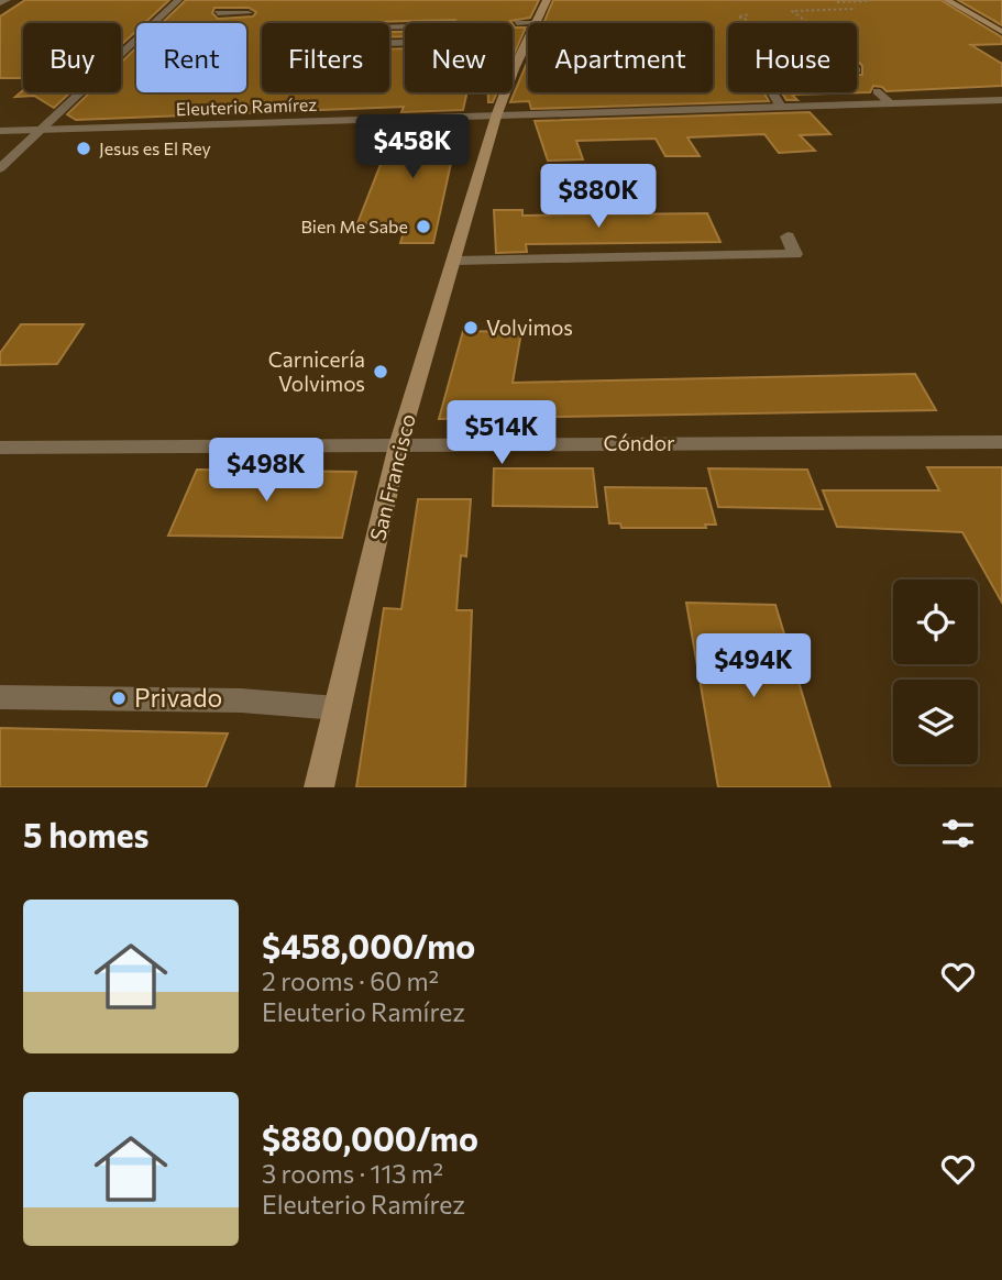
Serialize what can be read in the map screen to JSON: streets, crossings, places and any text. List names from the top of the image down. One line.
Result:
{"streets":{"main road":["San Francisco"],"street":["Eleuterio Ramírez","Cóndor"]},"crossings":[["Eleuterio Ramírez","San Francisco"],["Cóndor","San Francisco"]],"places":["Jesus es El Rey","Bien Me Sabe","Volvimos","Carnicería Volvimos","Privado"],"page":{"chip":["Buy","Rent","Filters","New","Apartment","House"],"price":["$458K","$880K","$514K","$498K","$494K"],"heading":"5 homes","list":[{"name":"$458,000/mo","note":"2 rooms · 60 m² · Eleuterio Ramírez"},{"name":"$880,000/mo","note":"3 rooms · 113 m² · Eleuterio Ramírez"}]}}
